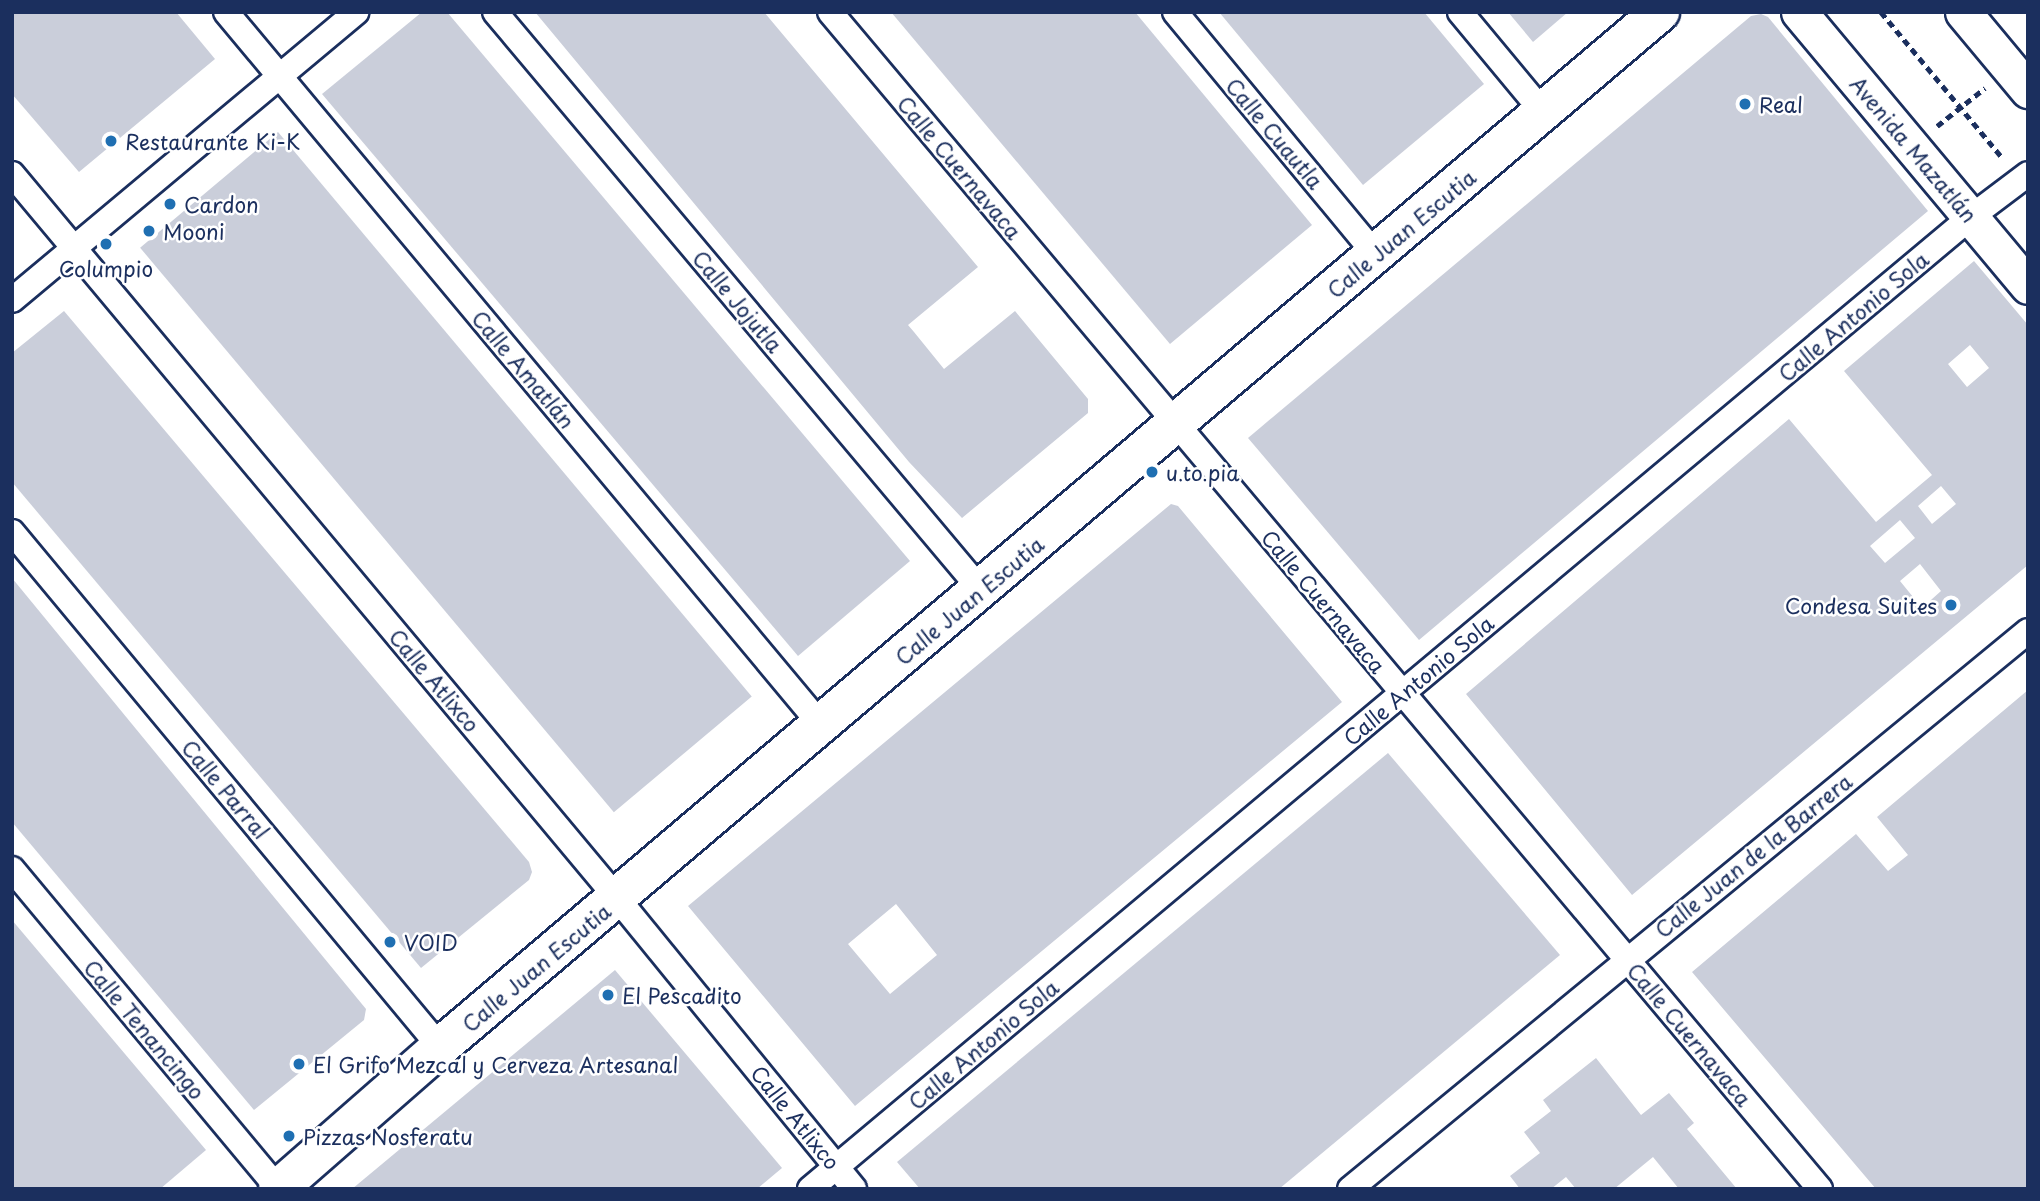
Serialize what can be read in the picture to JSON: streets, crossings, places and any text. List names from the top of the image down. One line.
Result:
{"streets":{"main road":["Avenida Mazatlán","Calle Juan Escutia"],"street":["Calle Cuautla","Calle Cuernavaca","Calle Jojutla","Calle Antonio Sola","Calle Amatlán","Calle Atlixco","Calle Parral","Calle Juan de la Barrera","Calle Tenancingo"]},"crossings":[["Calle Cuautla","Calle Juan Escutia"],["Avenida Mazatlán","Calle Antonio Sola"],["Calle Cuernavaca","Calle Juan Escutia"],["Calle Cuernavaca","Calle Antonio Sola"],["Calle Cuernavaca","Calle Juan de la Barrera"],["Calle Juan Escutia","Calle Jojutla"],["Calle Juan Escutia","Calle Amatlán"],["Calle Juan Escutia","Calle Atlixco"],["Calle Juan Escutia","Calle Parral"],["Calle Juan Escutia","Calle Tenancingo"],["Calle Antonio Sola","Calle Atlixco"]],"places":["Real","Restaurante Ki-K","Cardon","Mooni","Columpio","u.to.pia","Condesa Suites","VOID","El Pescadito","El Grifo Mezcal y Cerveza Artesanal","Pizzas Nosferatu"]}
